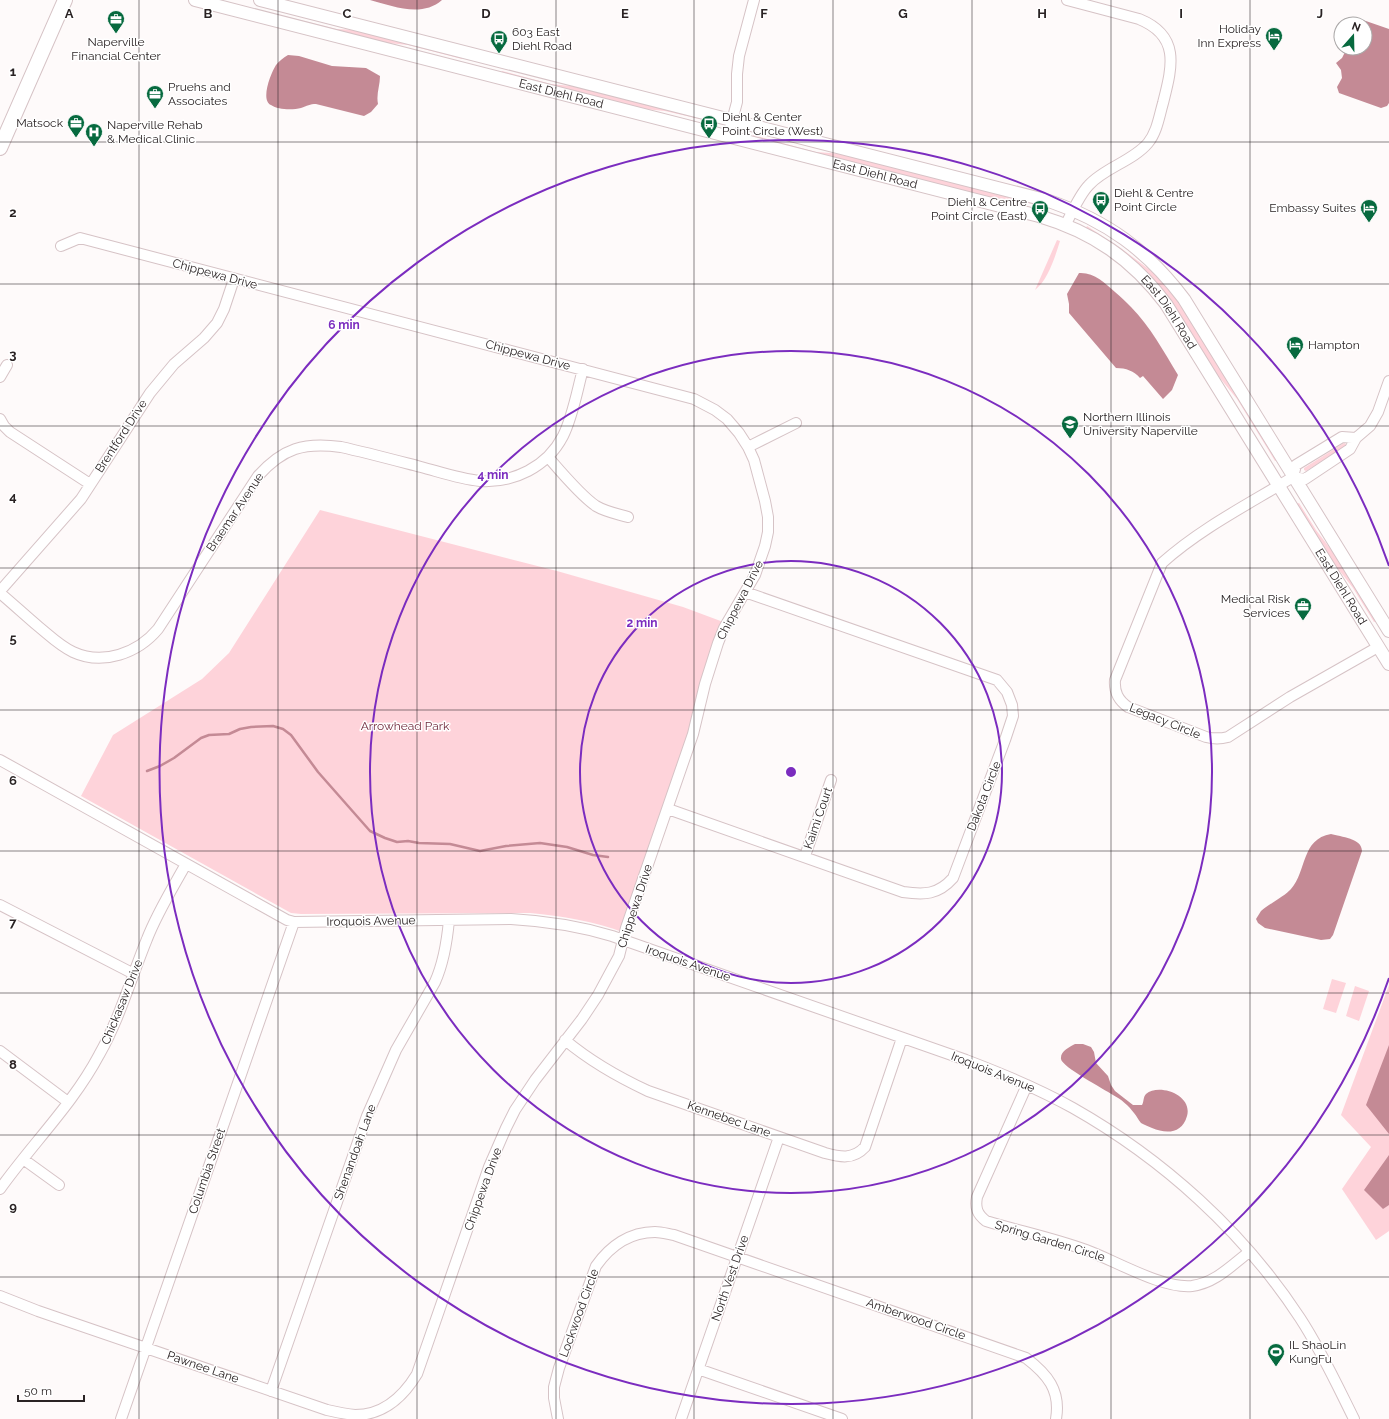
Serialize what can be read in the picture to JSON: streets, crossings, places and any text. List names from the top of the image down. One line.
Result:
{"streets":{"street":["East Diehl Road","Chippewa Drive","Brentford Drive","Braemar Avenue","Legacy Circle","Dakota Circle","Kaimi Court","Iroquois Avenue","Chickasaw Drive","Kennebec Lane","Shenandoah Lane","Columbia Street","Spring Garden Circle","North Vest Drive","Lockwood Circle","Amberwood Circle","Pawnee Lane"]},"crossings":[["East Diehl Road","Legacy Circle"],["Chippewa Drive","Brentford Drive"],["Chippewa Drive","Braemar Avenue"],["Chippewa Drive","Dakota Circle"],["Chippewa Drive","Iroquois Avenue"],["Chippewa Drive","Kennebec Lane"],["Chippewa Drive","Pawnee Lane"],["Brentford Drive","Braemar Avenue"],["Dakota Circle","Kaimi Court"],["Iroquois Avenue","Chickasaw Drive"],["Iroquois Avenue","Kennebec Lane"],["Iroquois Avenue","Shenandoah Lane"],["Iroquois Avenue","Columbia Street"],["Iroquois Avenue","Spring Garden Circle"],["Kennebec Lane","North Vest Drive"],["Shenandoah Lane","Pawnee Lane"],["Columbia Street","Pawnee Lane"],["North Vest Drive","Lockwood Circle"],["North Vest Drive","Amberwood Circle"],["Lockwood Circle","Amberwood Circle"]],"parks":["Arrowhead Park"],"places":{"office":["Naperville Financial Center","Pruehs and Associates","Matsock","Medical Risk Services"],"hotel":["Holiday Inn Express","Embassy Suites","Hampton"],"bus stop":["603 East Diehl Road","Diehl & Center Point Circle (West)","Diehl & Centre Point Circle","Diehl & Centre Point Circle (East)"],"hospital":["Naperville Rehab & Medical Clinic"],"school or university":["Northern Illinois University Naperville"],"sports":["IL ShaoLin KungFu"]},"scale_bar":"50 m","north":"top","grid":{"columns":["A","B","C","D","E","F","G","H","I","J"],"rows":["1","2","3","4","5","6","7","8","9"]},"rings":["6 min","4 min","2 min"]}
